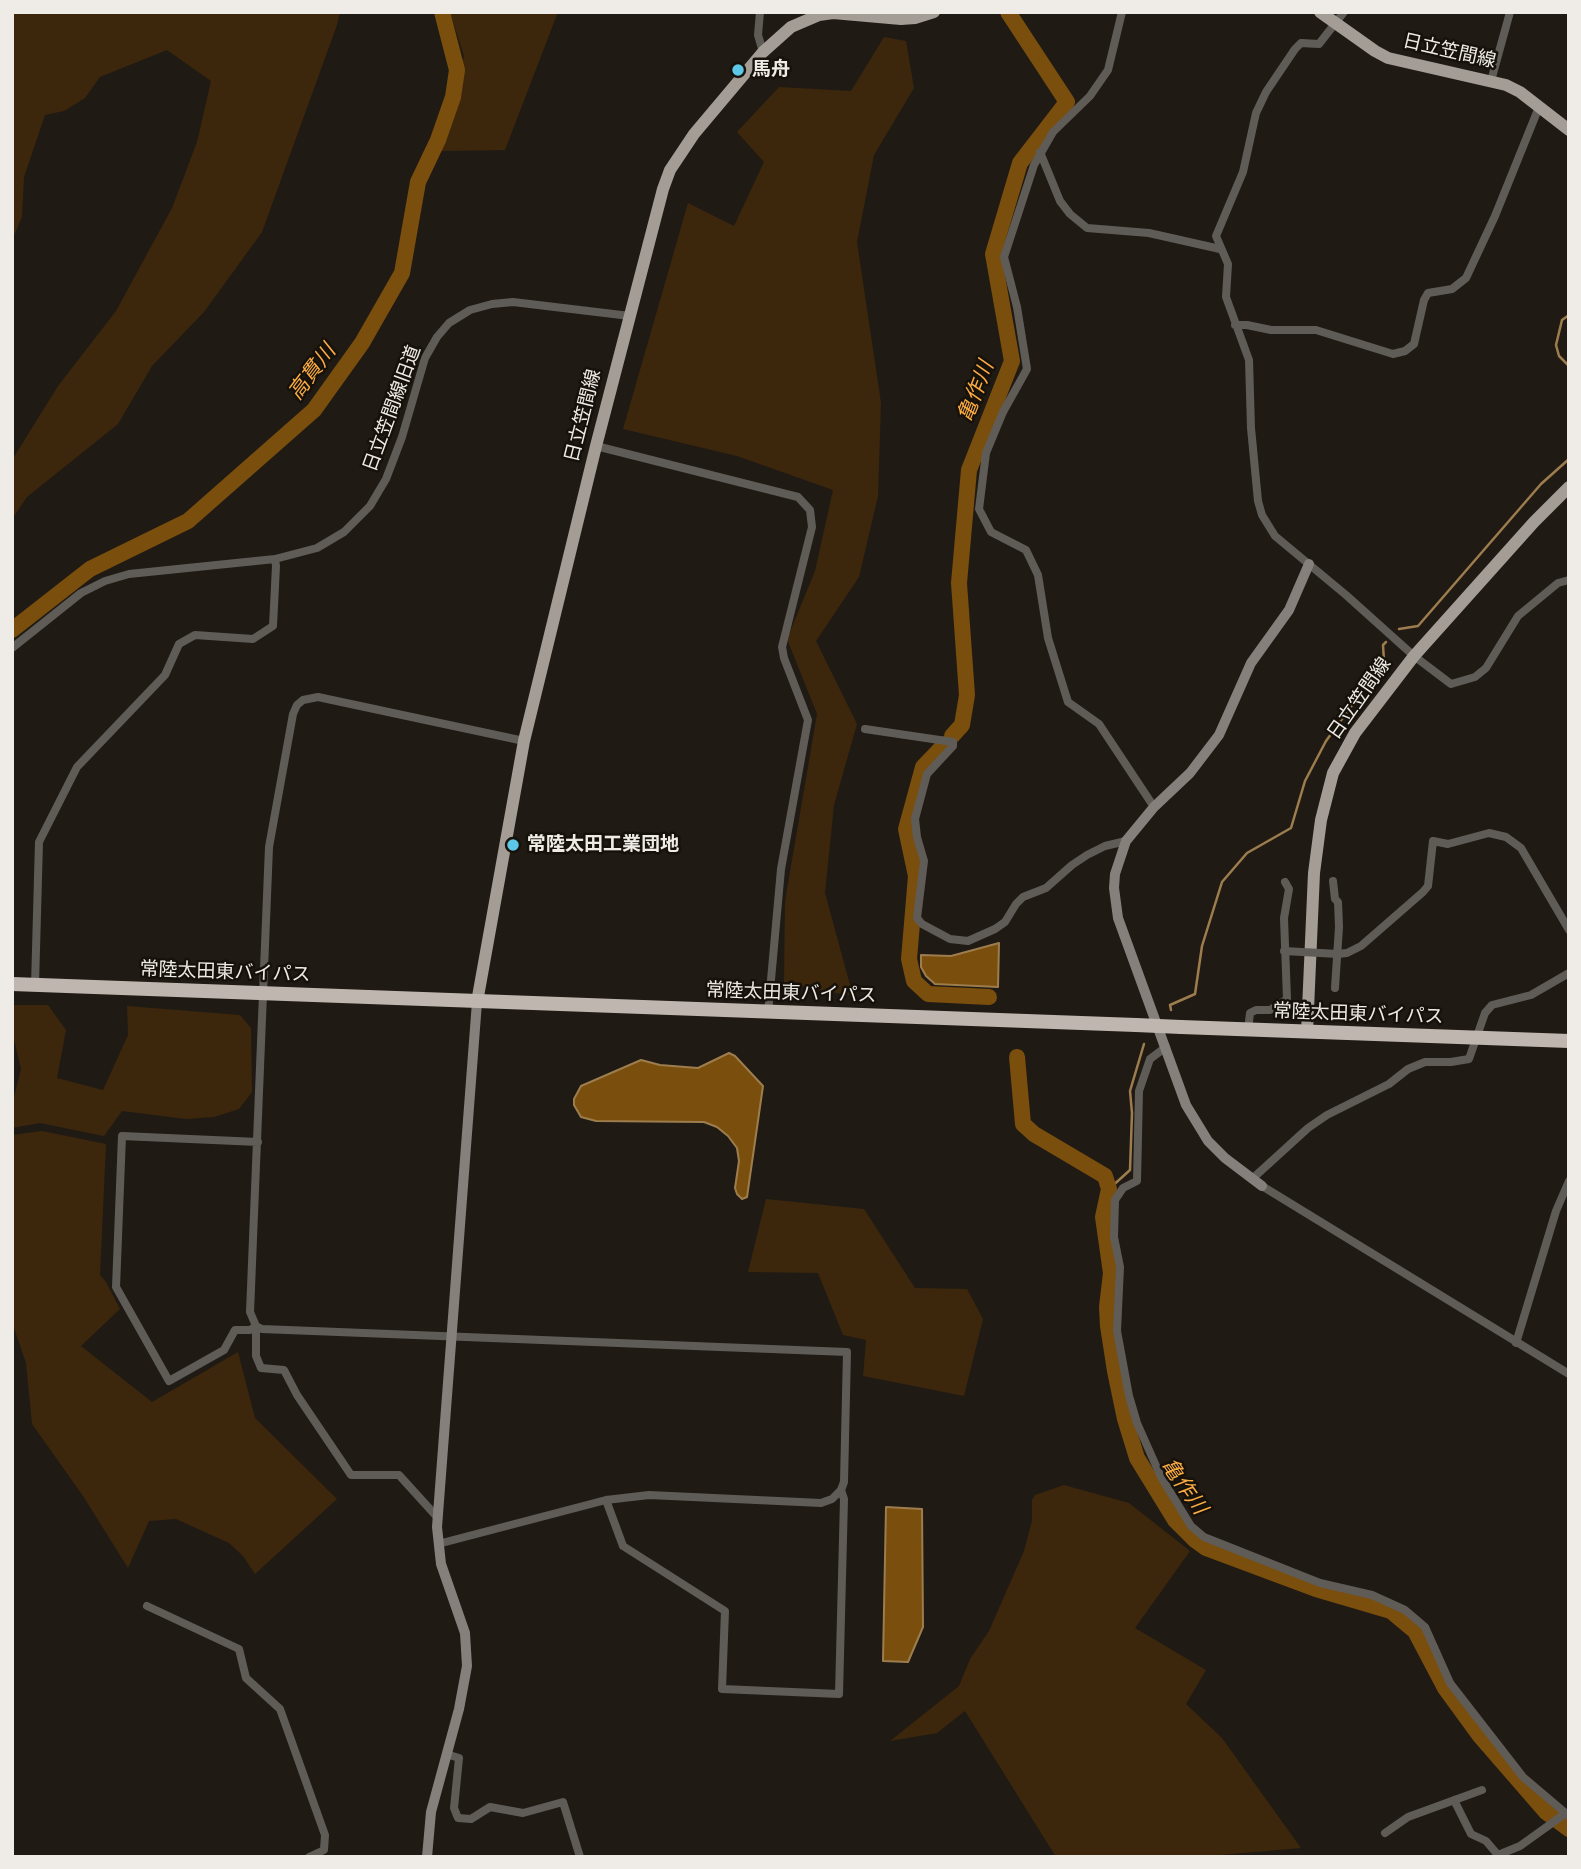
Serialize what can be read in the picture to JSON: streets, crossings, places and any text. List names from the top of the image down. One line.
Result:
{"streets":{"highway":["常陸太田東バイパス"],"main road":["日立笠間線"],"street":["日立笠間線旧道"]},"crossings":[["日立笠間線","日立笠間線旧道"],["日立笠間線","常陸太田東バイパス"]],"water":["高貫川","亀作川"],"places":["馬舟","常陸太田工業団地"]}
